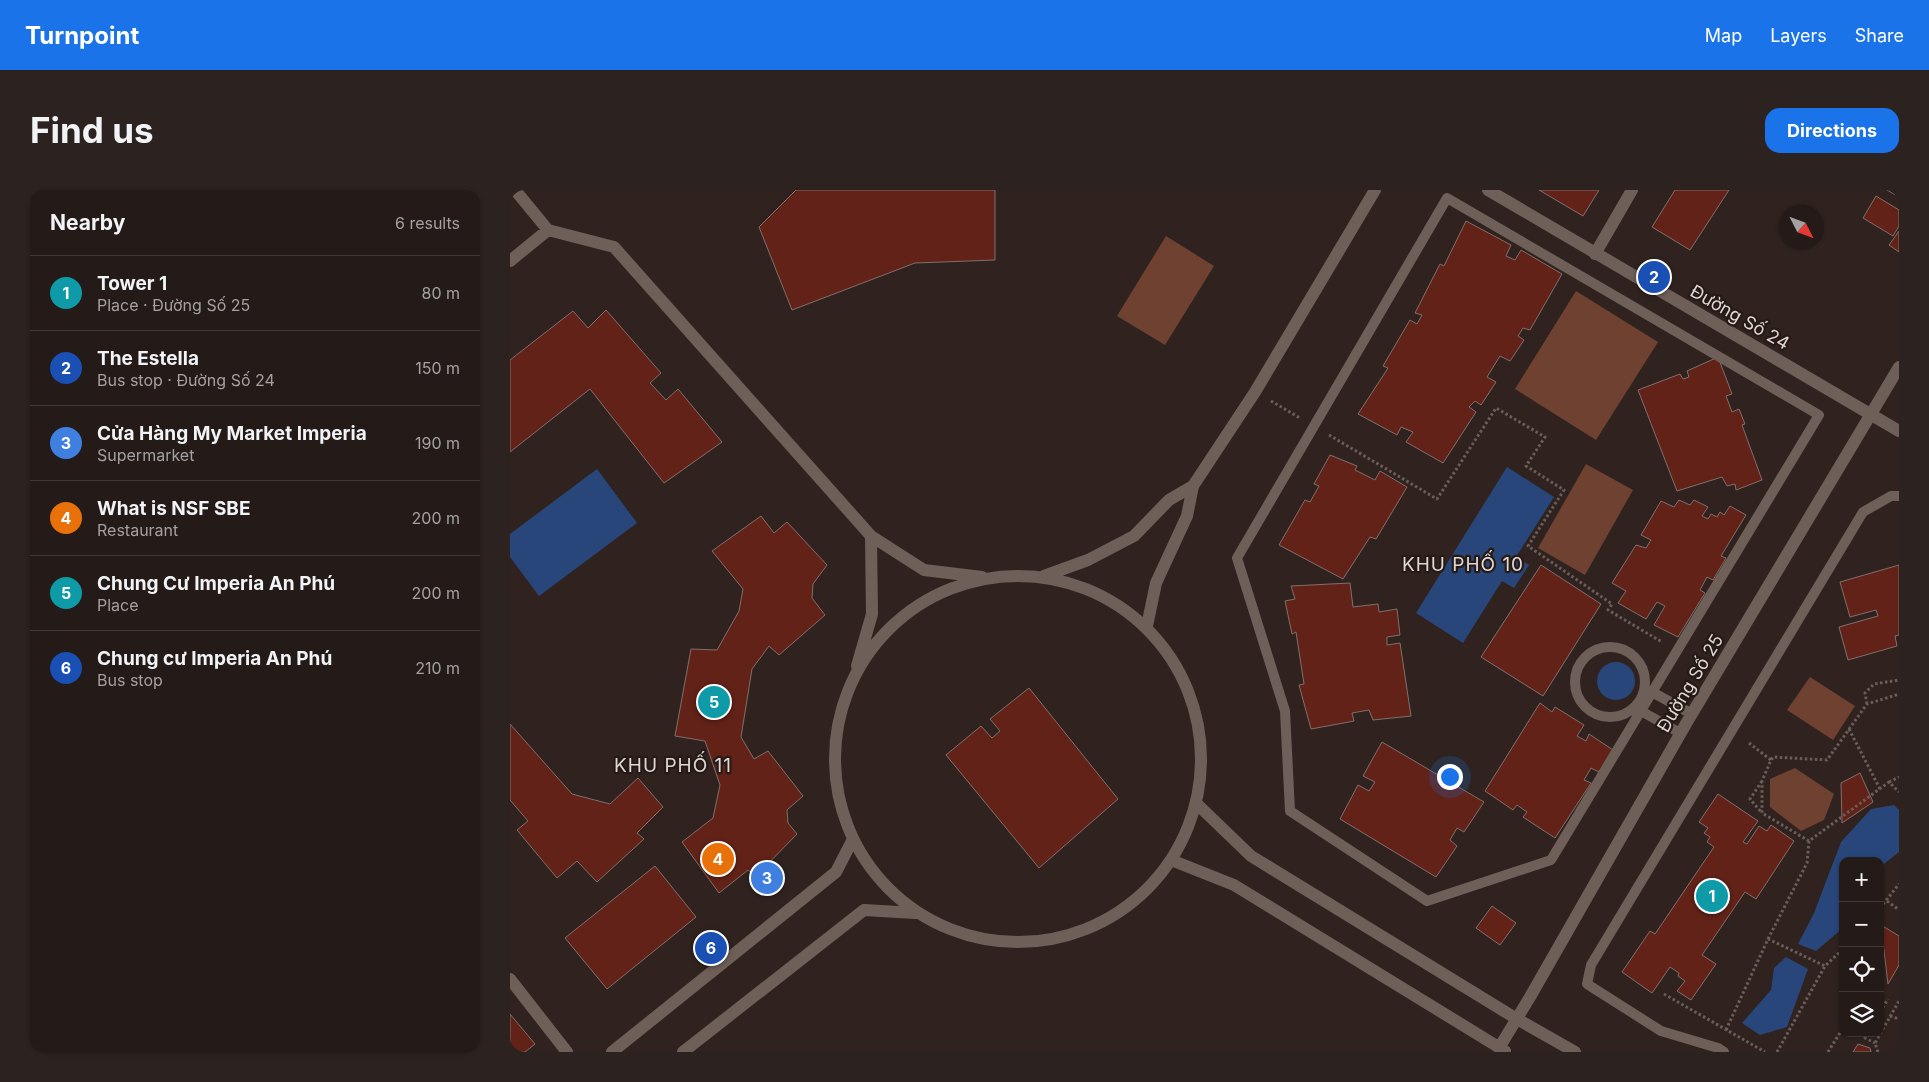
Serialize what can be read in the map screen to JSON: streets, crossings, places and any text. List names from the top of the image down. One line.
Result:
{"streets":{"street":["Đường Số 24","Đường Số 25"]},"crossings":[["Đường Số 24","Đường Số 25"]],"districts":["KHU PHỐ 10","KHU PHỐ 11"],"north":"bottom right","page":{"header":"Turnpoint","nav":["Map","Layers","Share"],"buttons":"Directions","title":"Find us","heading":["Nearby","6 results"],"list":[{"mark":"1","name":"Tower 1","note":"Place · Đường Số 25","value":"80 m"},{"mark":"2","name":"The Estella","note":"Bus stop · Đường Số 24","value":"150 m"},{"mark":"3","name":"Cửa Hàng My Market Imperia","note":"Supermarket","value":"190 m"},{"mark":"4","name":"What is NSF SBE","note":"Restaurant","value":"200 m"},{"mark":"5","name":"Chung Cư Imperia An Phú","note":"Place","value":"200 m"},{"mark":"6","name":"Chung cư Imperia An Phú","note":"Bus stop","value":"210 m"}],"pins":["2","5","4","3","1","6"],"map_buttons":["+","−"]}}
